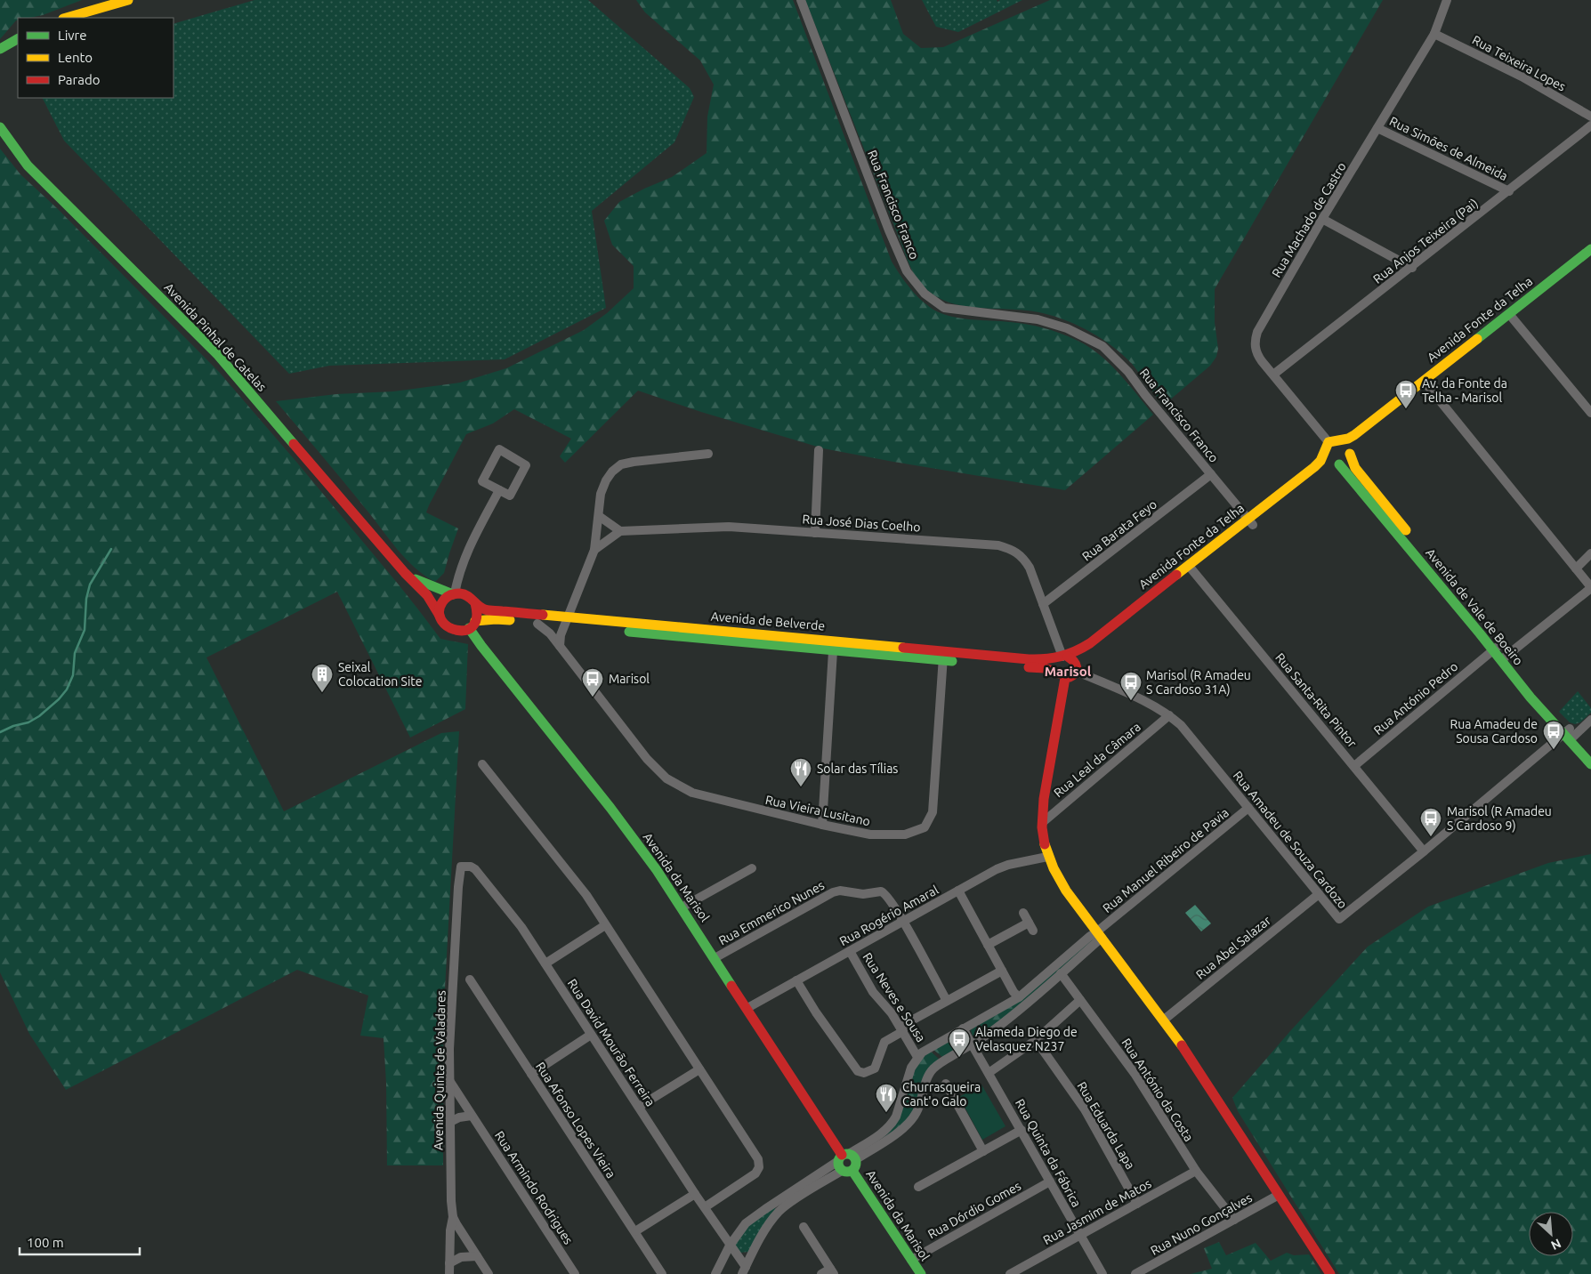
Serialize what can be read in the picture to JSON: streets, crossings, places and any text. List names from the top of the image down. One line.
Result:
{"streets":{"main road":["Avenida Fonte da Telha","Avenida Pinhal de Catelas","Avenida de Vale de Boeiro","Avenida de Belverde","Avenida da Marisol"],"street":["Rua Teixeira Lopes","Rua Simões de Almeida","Rua Francisco Franco","Rua Machado de Castro","Rua Anjos Teixeira (Pai)","Rua José Dias Coelho","Rua Barata Feyo","Rua António Pedro","Rua Santa-Rita Pintor","Rua Leal da Câmara","Rua Vieira Lusitano","Rua Amadeu de Souza Cardozo","Rua Manuel Ribeiro de Pavia","Rua Emmerico Nunes","Rua Rogério Amaral","Rua Abel Salazar","Rua Neves e Sousa","Rua David Mourão Ferreira","Avenida Quinta de Valadares","Rua António da Costa","Rua Afonso Lopes Vieira","Rua Eduarda Lapa","Rua Quinta da Fábrica","Rua Armindo Rodrigues","Rua Dórdio Gomes","Rua Jasmim de Matos","Rua Nuno Gonçalves"]},"crossings":[["Rua Teixeira Lopes","Rua Machado de Castro"],["Rua Simões de Almeida","Rua Machado de Castro"],["Rua Simões de Almeida","Rua Anjos Teixeira (Pai)"],["Rua Francisco Franco","Avenida Fonte da Telha"],["Rua Francisco Franco","Rua Barata Feyo"],["Rua Machado de Castro","Rua Anjos Teixeira (Pai)"],["Rua Machado de Castro","Avenida Fonte da Telha"],["Rua Machado de Castro","Avenida de Vale de Boeiro"],["Avenida Fonte da Telha","Rua José Dias Coelho"],["Avenida Fonte da Telha","Avenida de Vale de Boeiro"],["Avenida Fonte da Telha","Avenida de Belverde"],["Avenida Fonte da Telha","Rua Santa-Rita Pintor"],["Avenida Fonte da Telha","Rua Amadeu de Souza Cardozo"],["Avenida Pinhal de Catelas","Avenida de Belverde"],["Avenida Pinhal de Catelas","Avenida da Marisol"],["Rua José Dias Coelho","Rua Barata Feyo"],["Rua José Dias Coelho","Avenida de Belverde"],["Rua José Dias Coelho","Rua Amadeu de Souza Cardozo"],["Avenida de Vale de Boeiro","Rua António Pedro"],["Avenida de Vale de Boeiro","Rua Amadeu de Souza Cardozo"],["Avenida de Belverde","Rua Vieira Lusitano"],["Avenida de Belverde","Rua Amadeu de Souza Cardozo"],["Avenida de Belverde","Avenida da Marisol"],["Rua António Pedro","Rua Santa-Rita Pintor"],["Rua Santa-Rita Pintor","Rua Amadeu de Souza Cardozo"],["Rua Leal da Câmara","Rua Amadeu de Souza Cardozo"],["Rua Amadeu de Souza Cardozo","Rua Manuel Ribeiro de Pavia"],["Rua Amadeu de Souza Cardozo","Rua Abel Salazar"],["Avenida da Marisol","Rua Emmerico Nunes"],["Avenida da Marisol","Rua Rogério Amaral"],["Avenida da Marisol","Rua Dórdio Gomes"],["Rua Emmerico Nunes","Rua Rogério Amaral"],["Rua Rogério Amaral","Rua Neves e Sousa"],["Rua David Mourão Ferreira","Avenida Quinta de Valadares"],["Avenida Quinta de Valadares","Rua Armindo Rodrigues"],["Rua António da Costa","Rua Jasmim de Matos"],["Rua António da Costa","Rua Nuno Gonçalves"],["Rua Eduarda Lapa","Rua Jasmim de Matos"],["Rua Quinta da Fábrica","Rua Dórdio Gomes"],["Rua Quinta da Fábrica","Rua Jasmim de Matos"]],"districts":["Marisol"],"places":{"bus stop":["Av. da Fonte da Telha - Marisol","Marisol","Marisol (R Amadeu S Cardoso 31A)","Rua Amadeu de Sousa Cardoso","Marisol (R Amadeu S Cardoso 9)","Alameda Diego de Velasquez N237"],"building":["Seixal Colocation Site"],"restaurant":["Solar das Tílias","Churrasqueira Cant'o Galo"]},"legend":["Livre","Lento","Parado"],"scale_bar":"100 m","north":"bottom right"}
